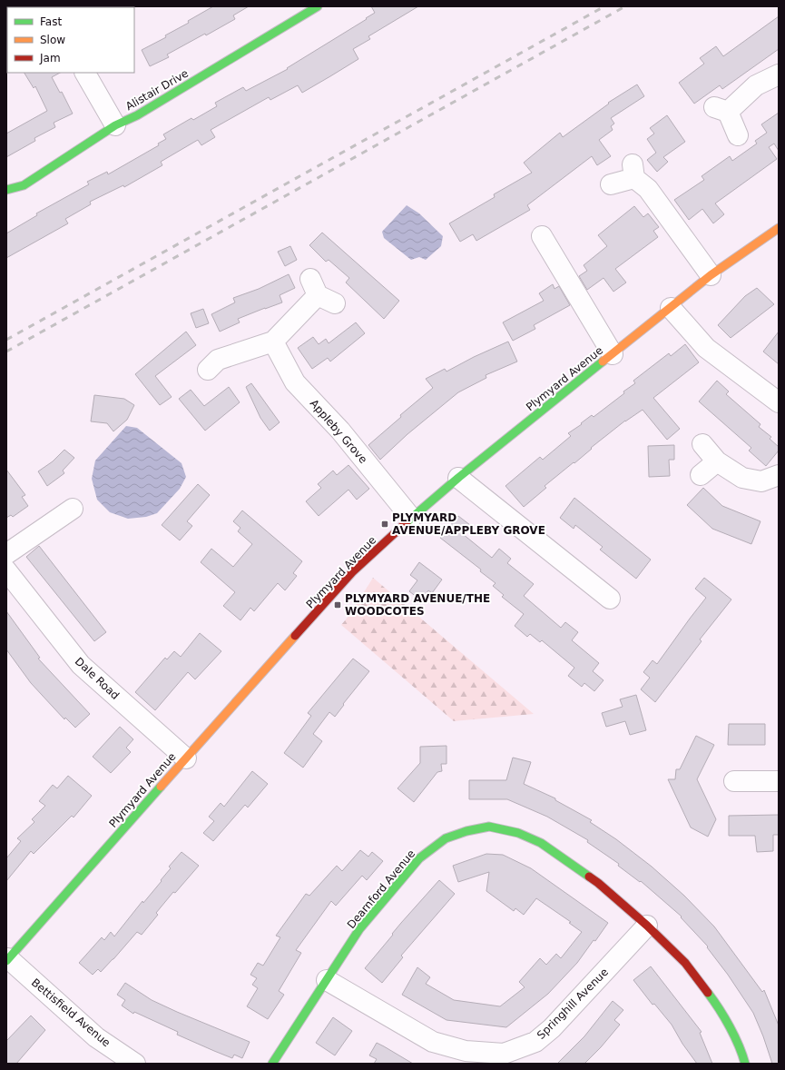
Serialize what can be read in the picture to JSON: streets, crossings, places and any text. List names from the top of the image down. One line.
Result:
{"streets":{"street":["Alistair Drive","Plymyard Avenue","Appleby Grove","Dale Road","Dearnford Avenue","Springhill Avenue","Bettisfield Avenue"]},"crossings":[["Plymyard Avenue","Appleby Grove"],["Plymyard Avenue","Dale Road"],["Plymyard Avenue","Bettisfield Avenue"],["Dearnford Avenue","Springhill Avenue"]],"places":{"transit":["PLYMYARD AVENUE/APPLEBY GROVE","PLYMYARD AVENUE/THE WOODCOTES"]},"legend":["Fast","Slow","Jam"]}
